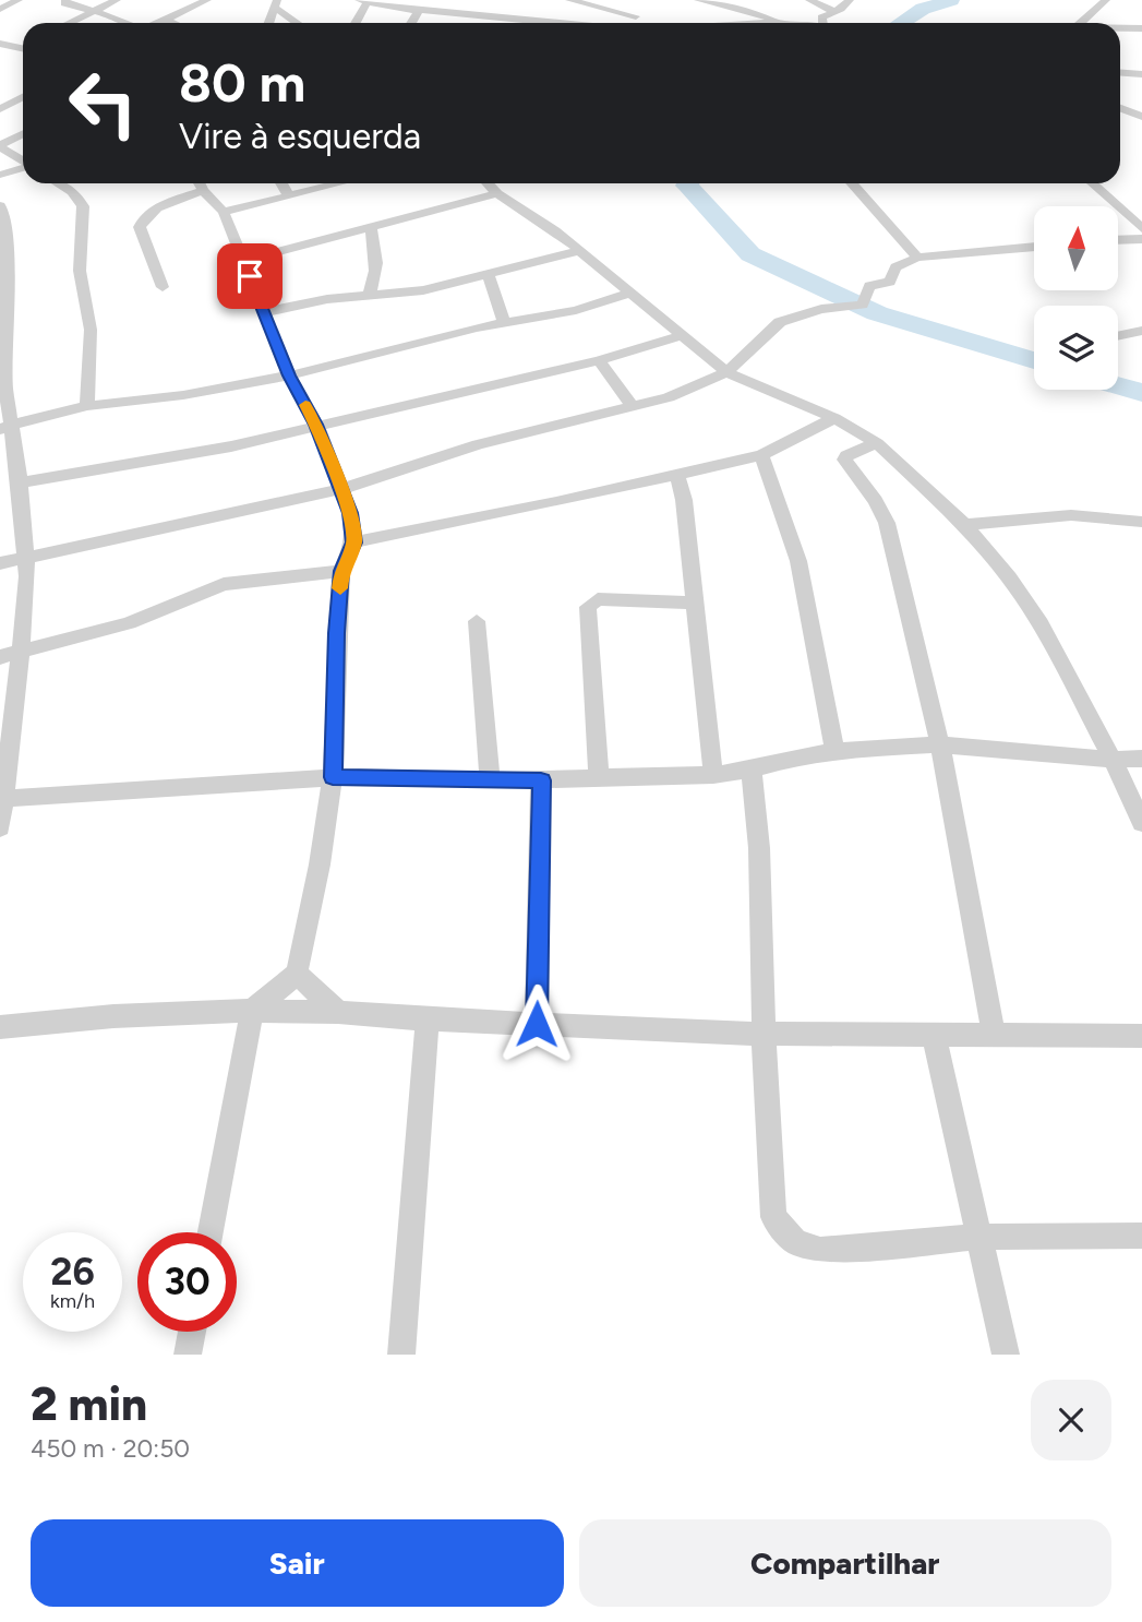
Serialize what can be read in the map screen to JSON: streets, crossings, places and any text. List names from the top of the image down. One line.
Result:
{"north":"top","page":{"turn":["80 m","Vire à esquerda"],"speed":"26 km/h","limit":"30","heading":["2 min","450 m · 20:50"],"buttons":["Sair","Compartilhar"]}}
